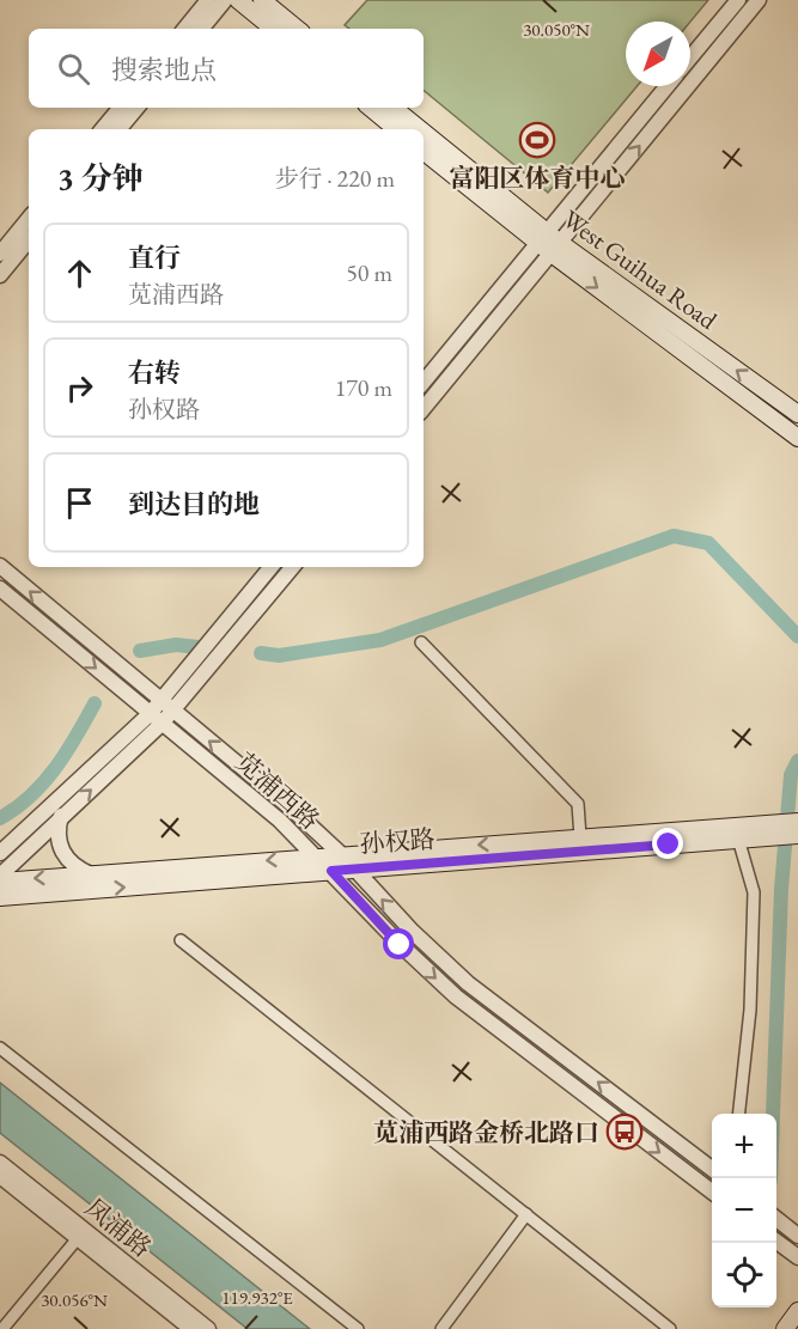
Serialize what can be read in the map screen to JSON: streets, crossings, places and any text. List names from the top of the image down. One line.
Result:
{"streets":{"main road":["West Guihua Road","孙权路"],"street":["苋浦西路","凤浦路"]},"crossings":[["苋浦西路","孙权路"]],"places":{"sports":["富阳区体育中心"],"bus stop":["苋浦西路金桥北路口"]},"north":"bottom left","page":{"search":"搜索地点","heading":["3 分钟","步行 · 220 m"],"list":[["直行","苋浦西路","50 m"],["右转","孙权路","170 m"],"到达目的地"],"map_buttons":["+","−"]},"coordinates":["30.050°N","119.932°E","30.056°N"]}
